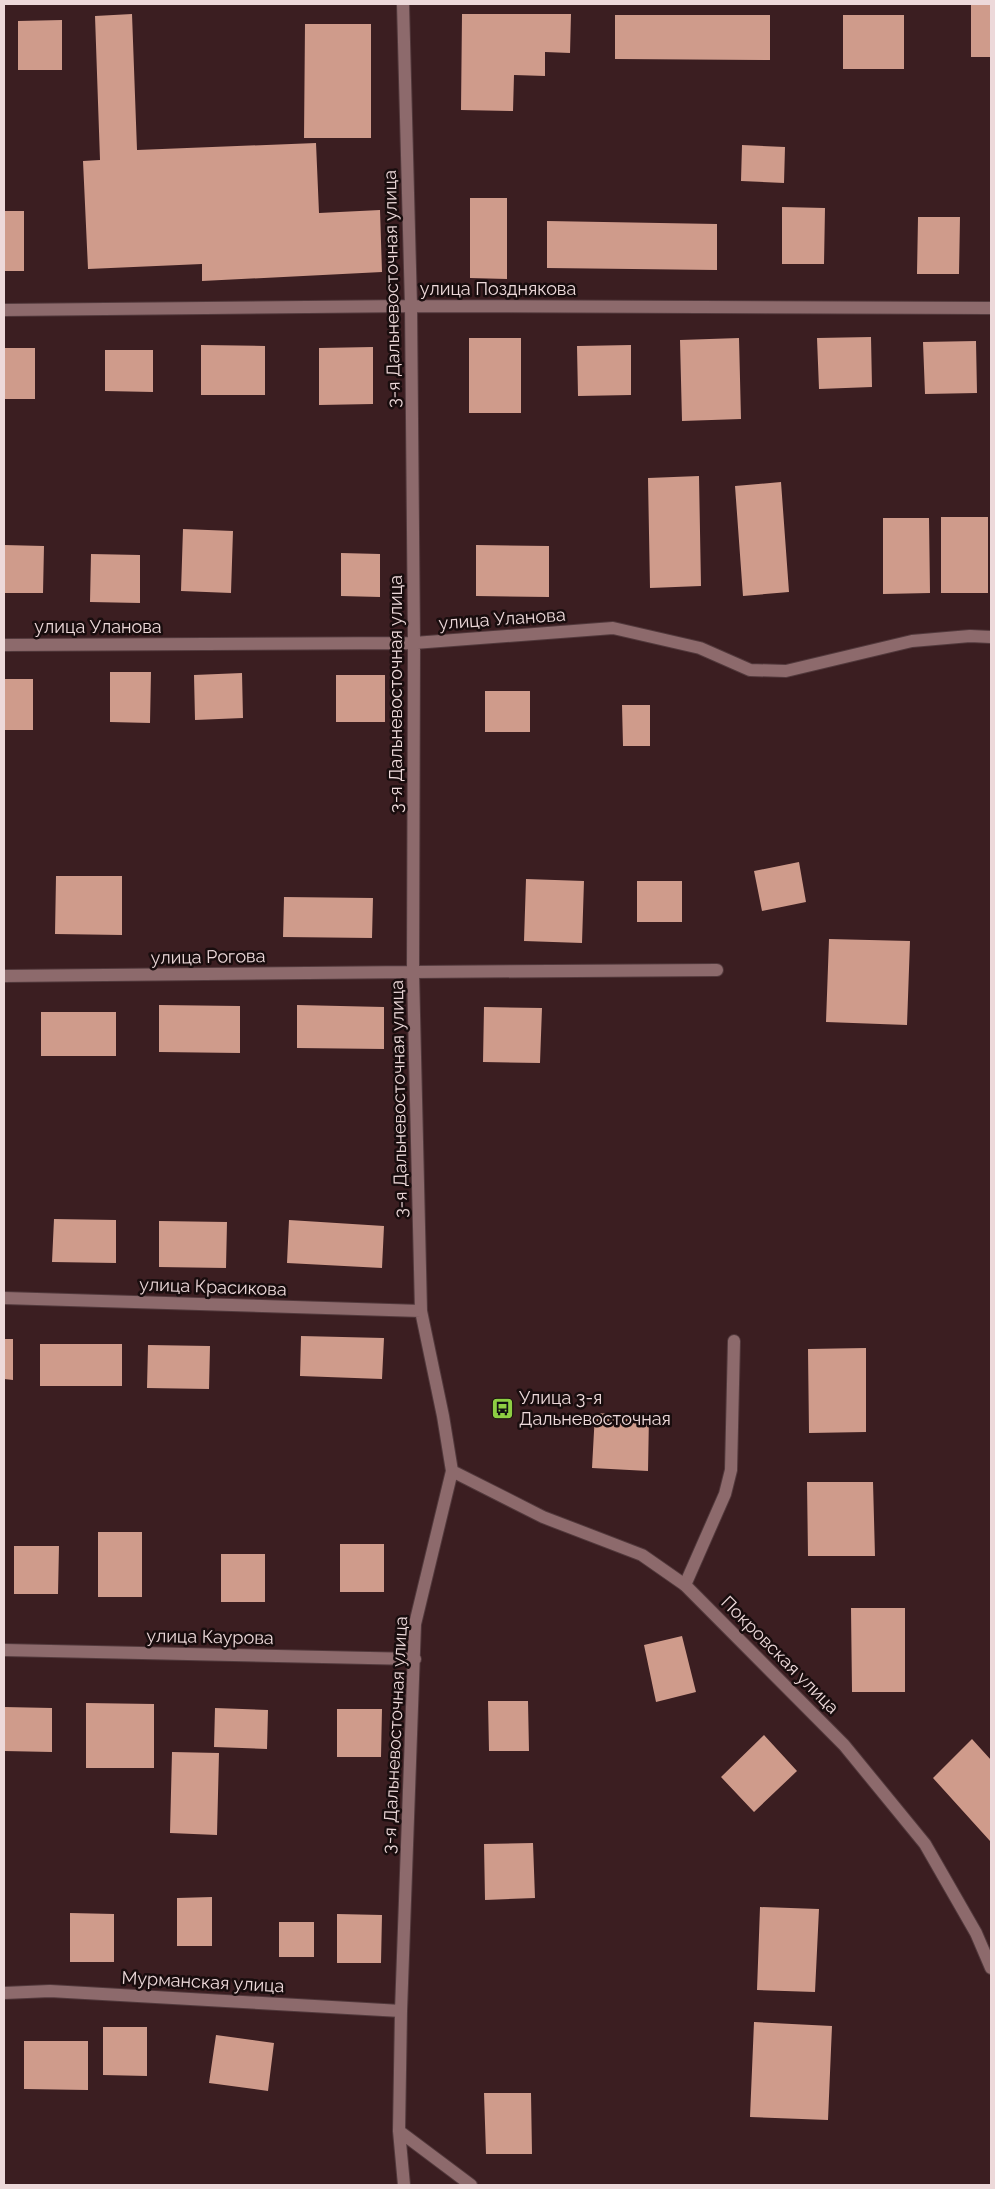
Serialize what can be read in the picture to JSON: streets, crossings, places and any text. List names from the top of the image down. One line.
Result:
{"streets":{"street":["3-я Дальневосточная улица","улица Позднякова","улица Уланова","улица Рогова","улица Красикова","улица Каурова","Покровская улица","Мурманская улица"]},"crossings":[["3-я Дальневосточная улица","улица Позднякова"],["3-я Дальневосточная улица","улица Уланова"],["3-я Дальневосточная улица","улица Рогова"],["3-я Дальневосточная улица","улица Красикова"],["3-я Дальневосточная улица","улица Каурова"],["3-я Дальневосточная улица","Покровская улица"],["3-я Дальневосточная улица","Мурманская улица"]],"places":{"bus stop":["Улица 3-я Дальневосточная"]}}
